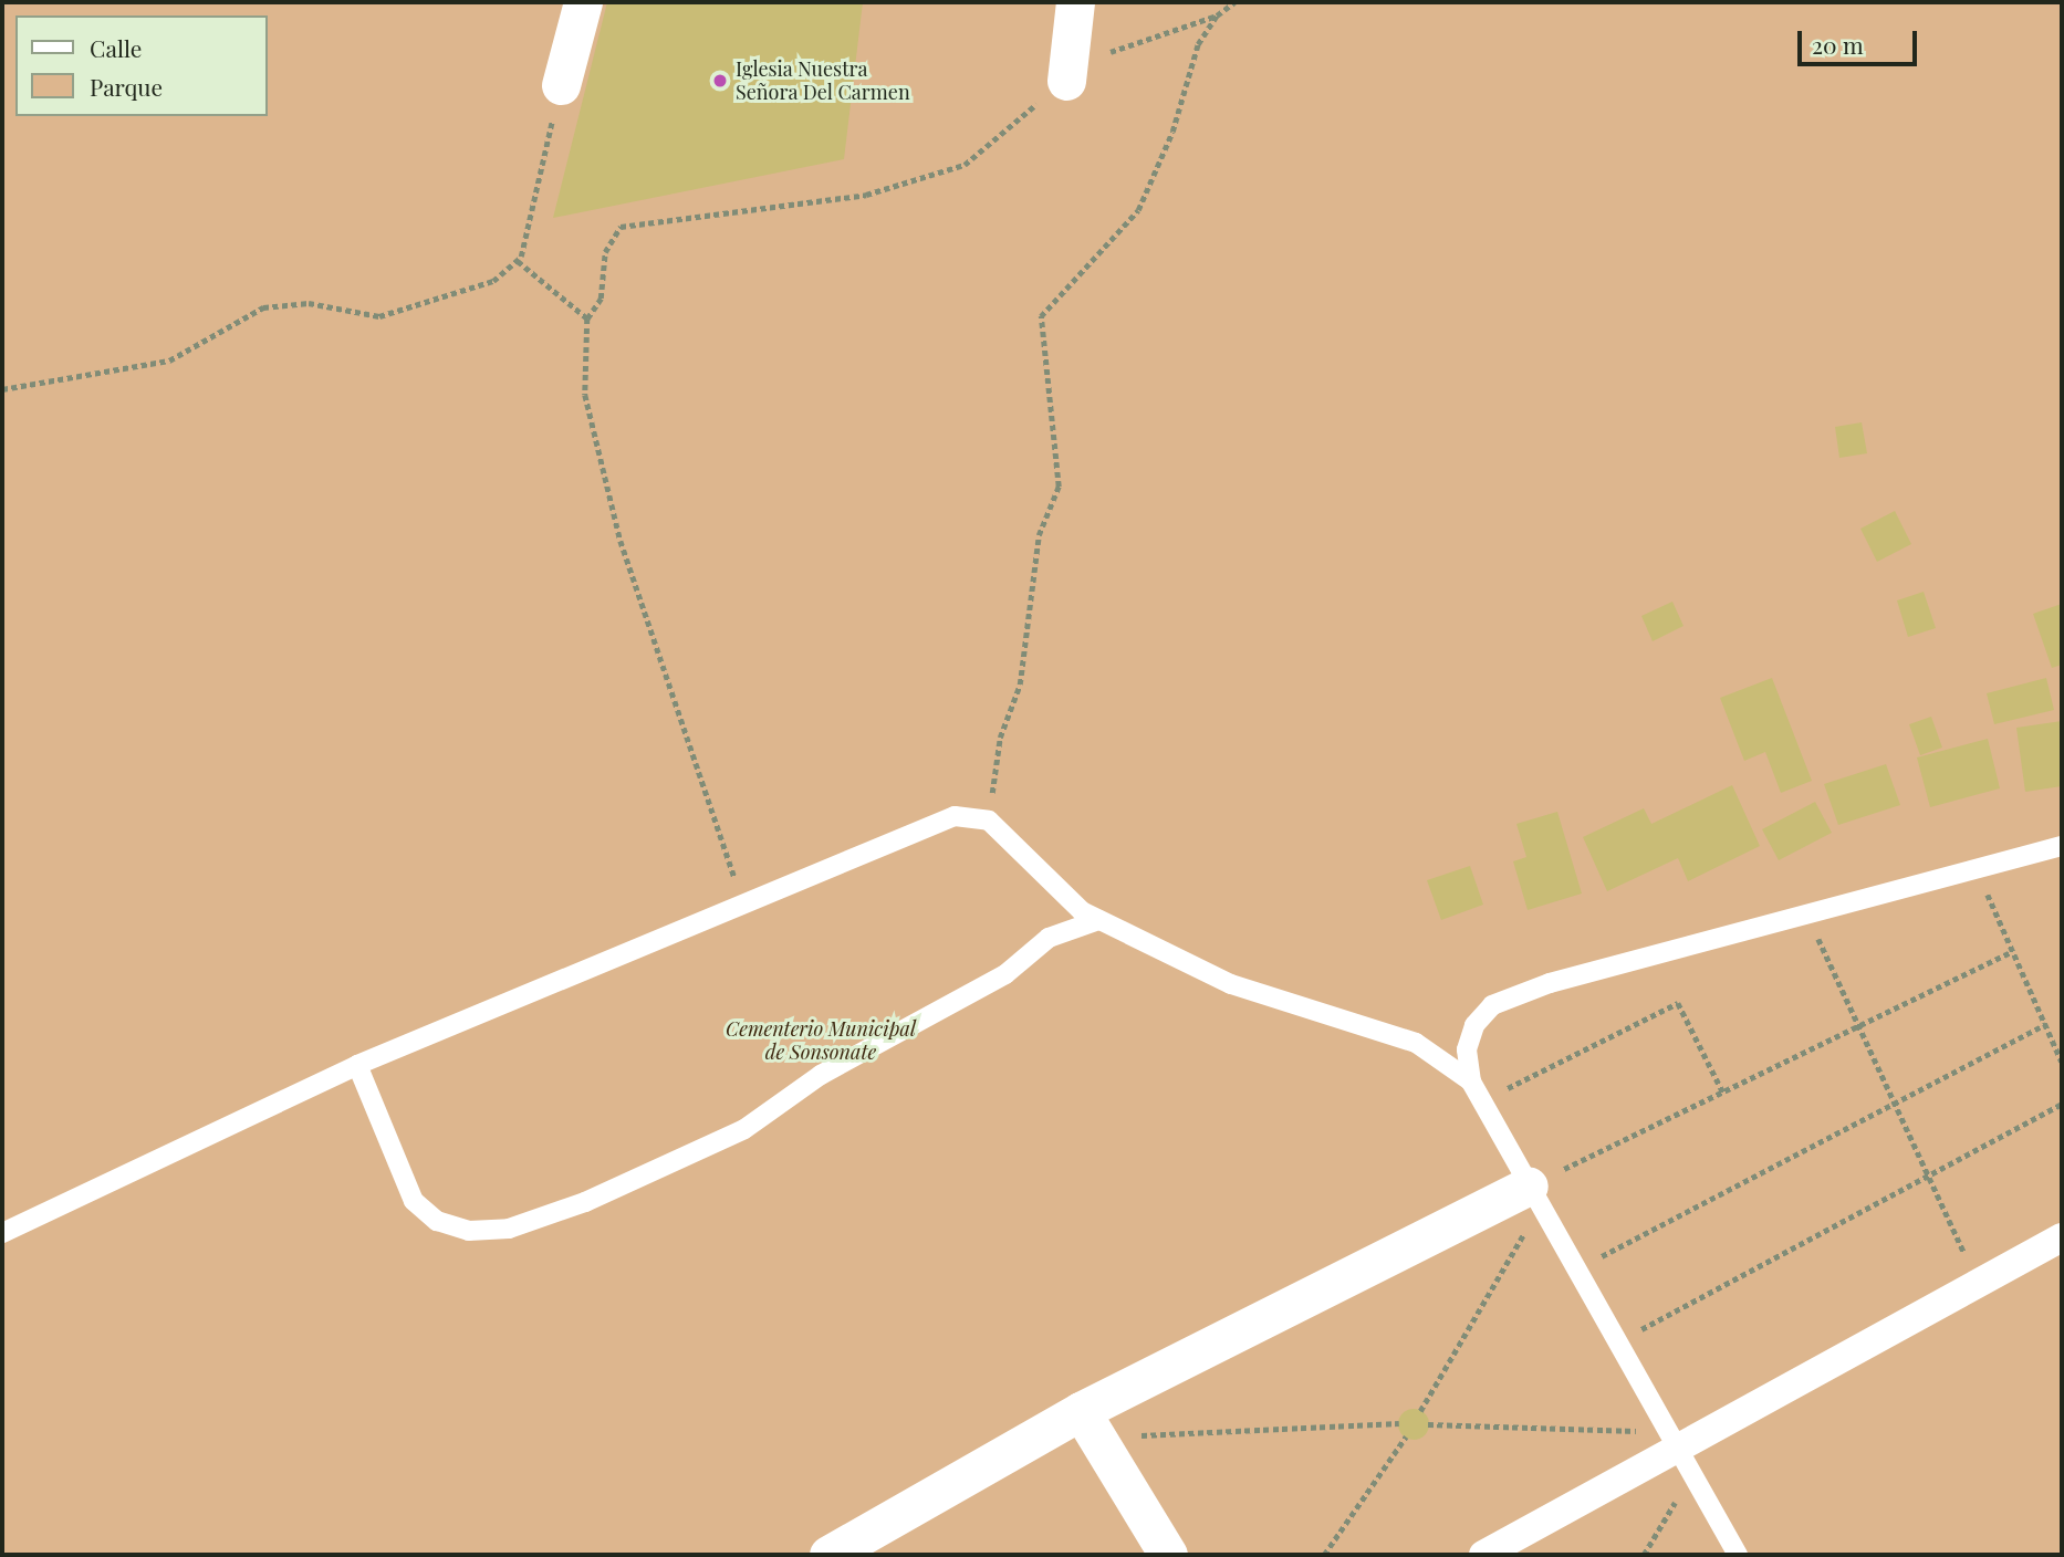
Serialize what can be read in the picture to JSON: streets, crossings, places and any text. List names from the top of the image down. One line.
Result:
{"parks":["Cementerio Municipal de Sonsonate"],"places":["Iglesia Nuestra Señora Del Carmen"],"legend":["Calle","Parque"],"scale_bar":"20 m"}
